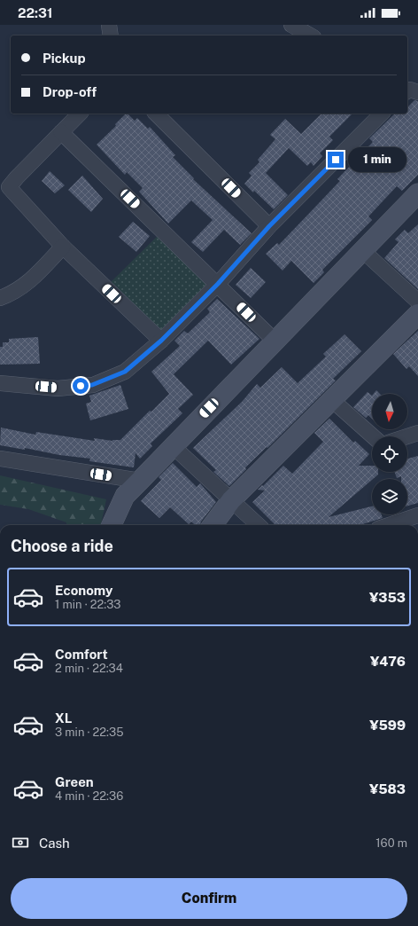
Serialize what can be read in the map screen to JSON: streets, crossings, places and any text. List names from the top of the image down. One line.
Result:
{"north":"bottom","page":{"status":"22:31","banner":["Pickup","Drop-off"],"bubble":"1 min","heading":"Choose a ride","list":[{"name":"Economy","note":"1 min · 22:33","value":"¥353"},{"name":"Comfort","note":"2 min · 22:34","value":"¥476"},{"name":"XL","note":"3 min · 22:35","value":"¥599"},{"name":"Green","note":"4 min · 22:36","value":"¥583"}],"pay":["Cash","160 m"],"buttons":"Confirm"}}
